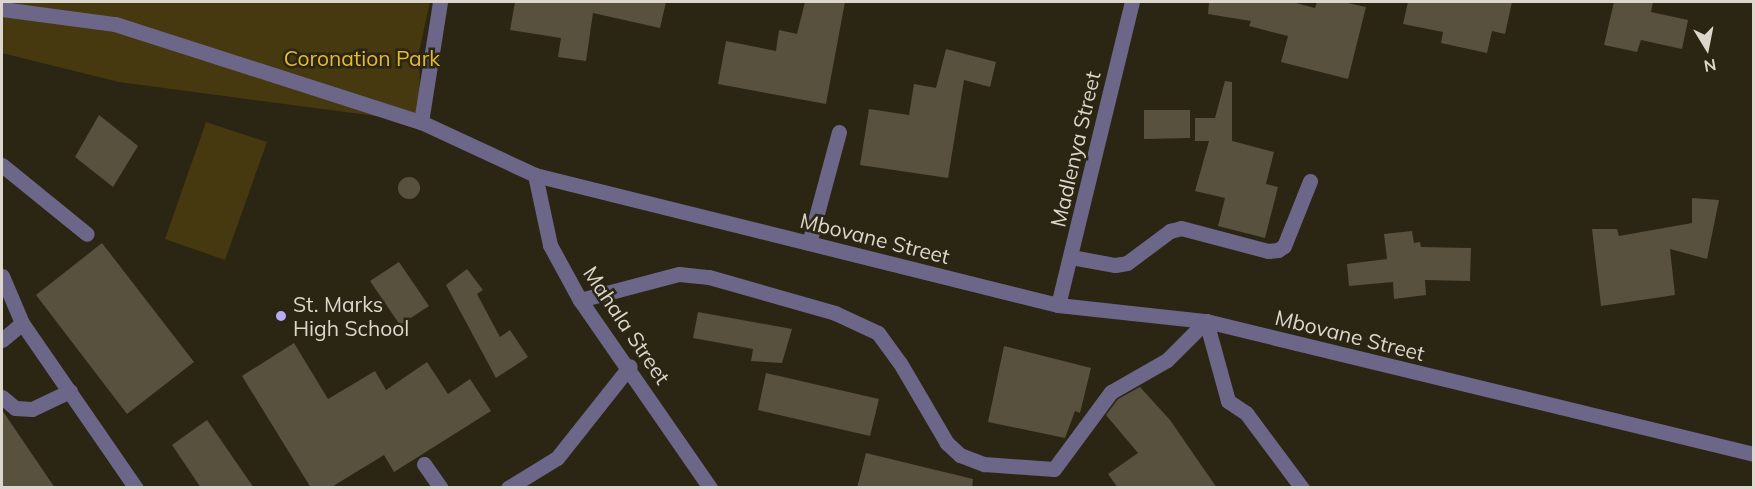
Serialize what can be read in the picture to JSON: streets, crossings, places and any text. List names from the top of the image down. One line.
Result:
{"streets":{"street":["Madlenya Street","Mbovane Street","Mahala Street"]},"crossings":[["Madlenya Street","Mbovane Street"],["Mbovane Street","Mahala Street"]],"parks":["Coronation Park"],"places":["St. Marks High School"],"north":"bottom"}
